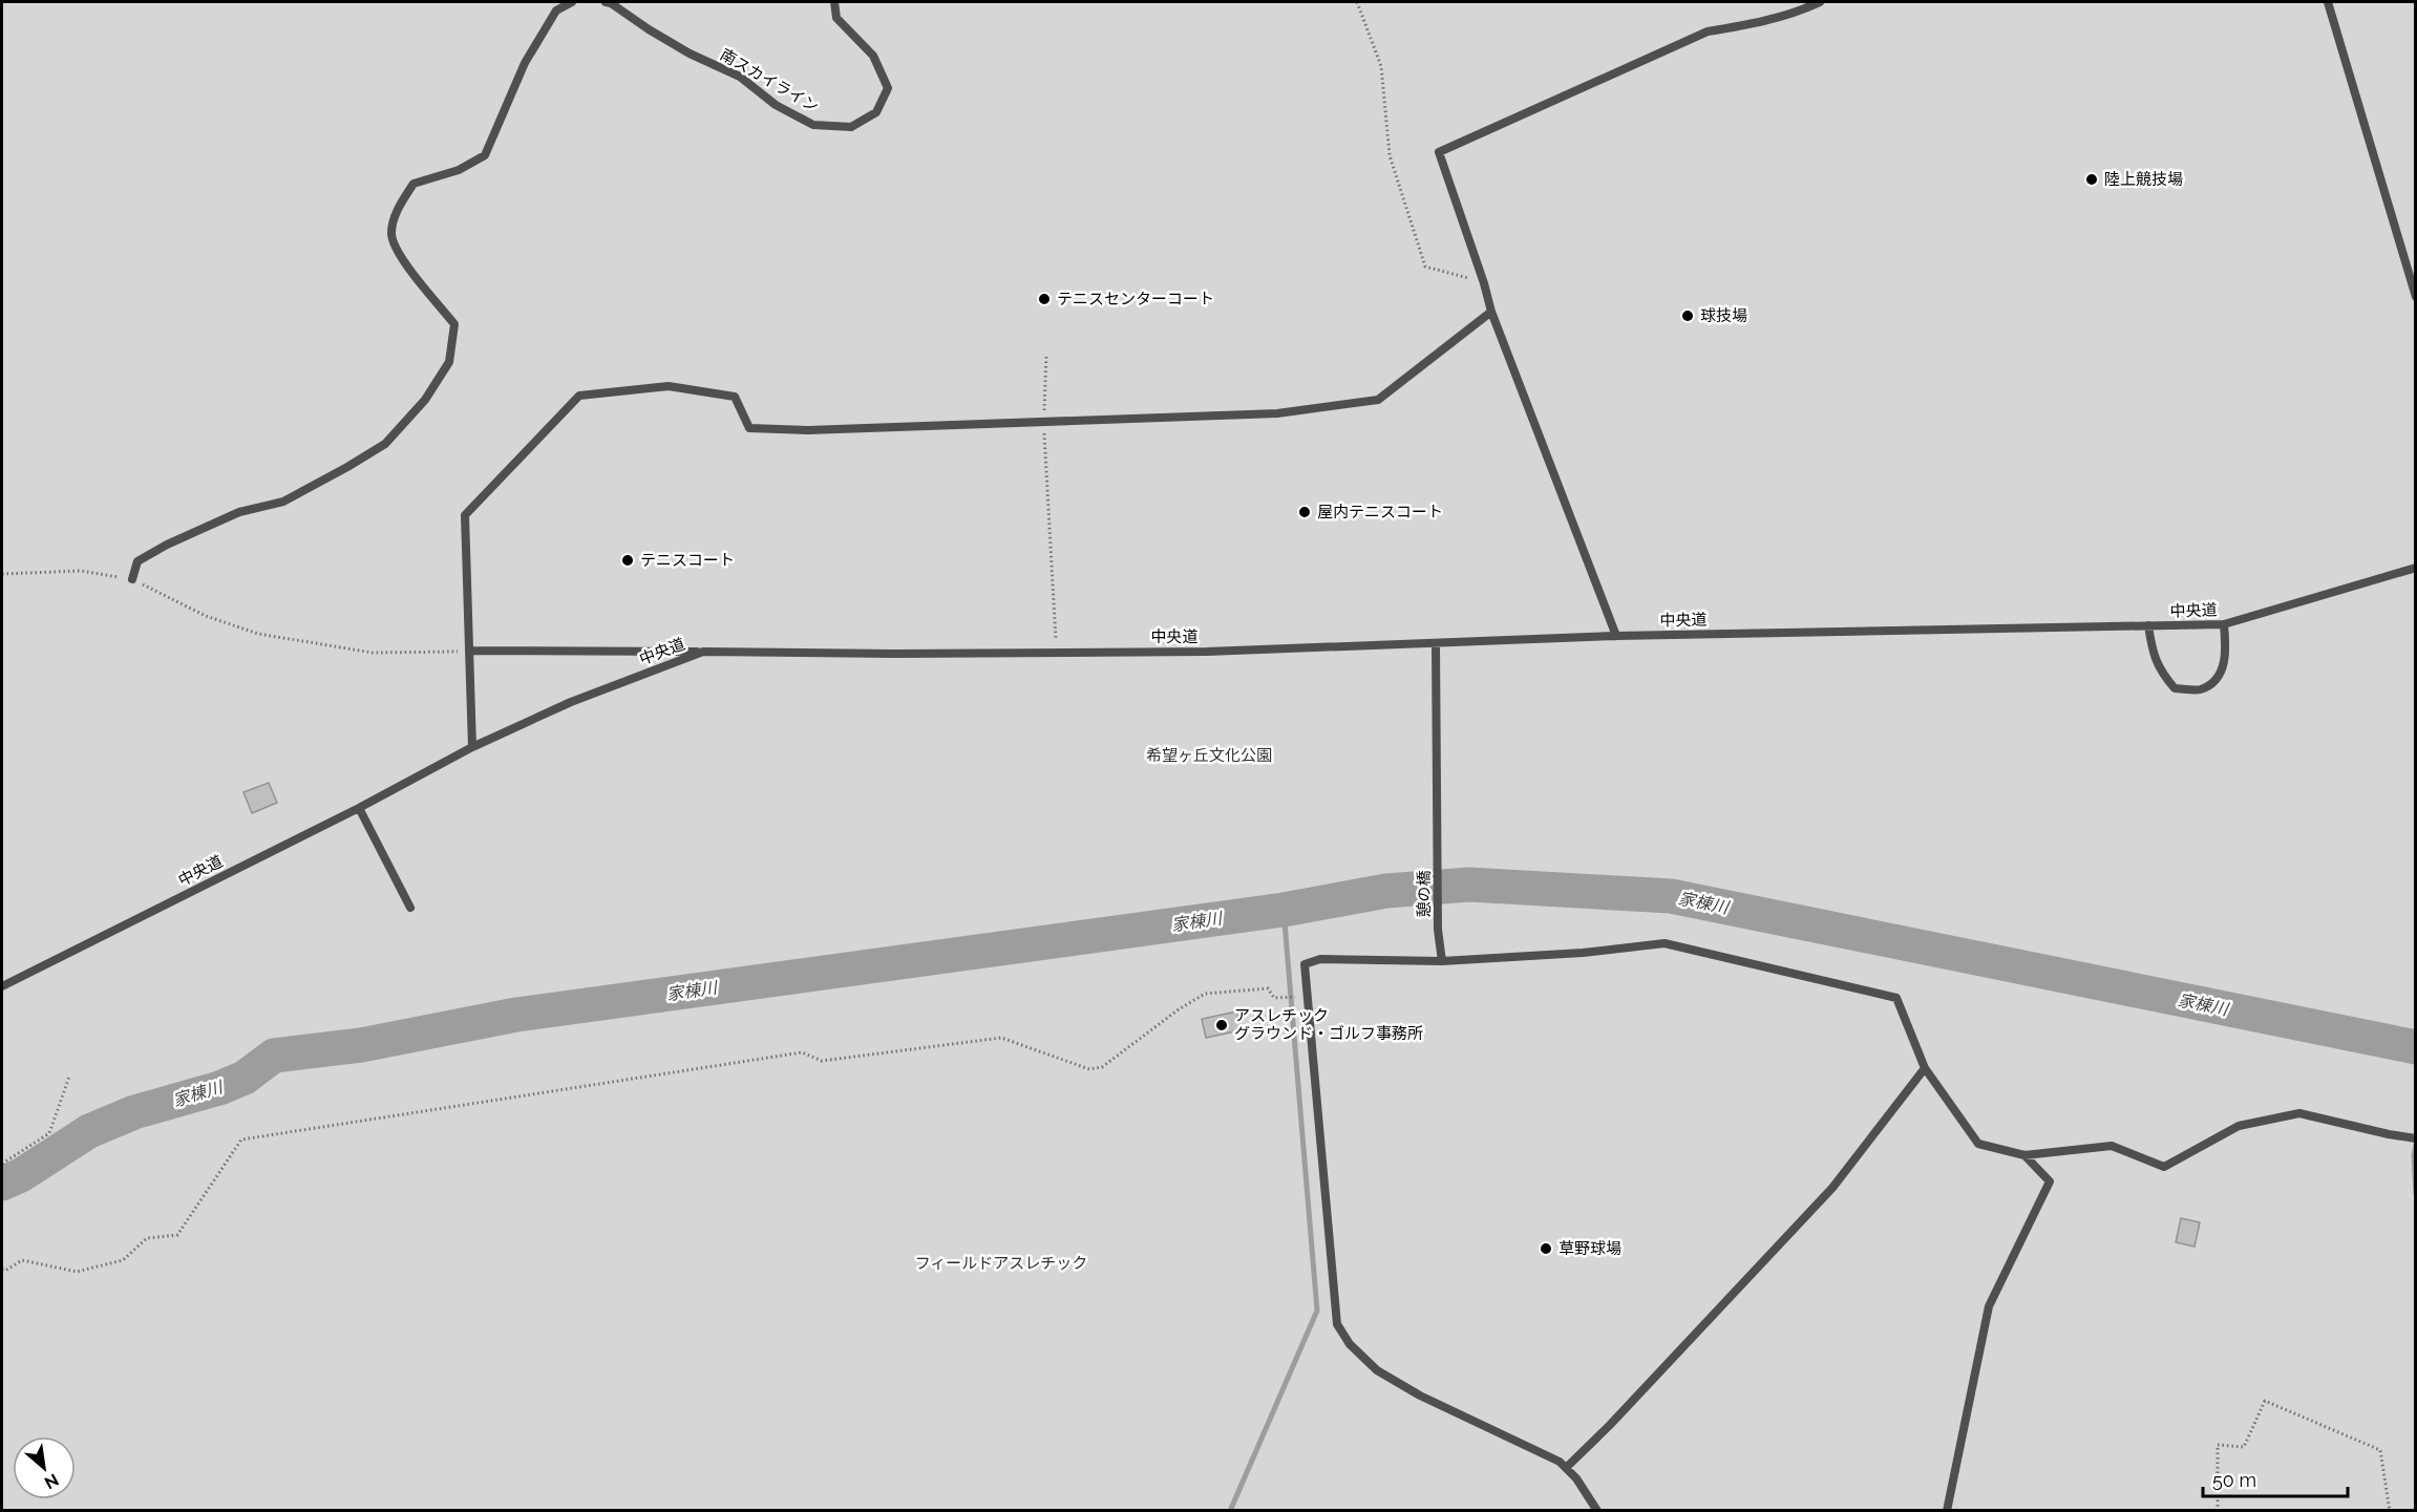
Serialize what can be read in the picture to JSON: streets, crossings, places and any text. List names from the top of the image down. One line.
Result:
{"streets":{"lane":["南スカイライン","中央道","憩の橋"]},"crossings":[["中央道","憩の橋"]],"water":["家棟川"],"parks":["希望ヶ丘文化公園","フィールドアスレチック"],"places":["陸上競技場","テニスセンターコート","球技場","屋内テニスコート","テニスコート","アスレチック グラウンド・ゴルフ事務所","草野球場"],"scale_bar":"50 m","north":"bottom right"}
